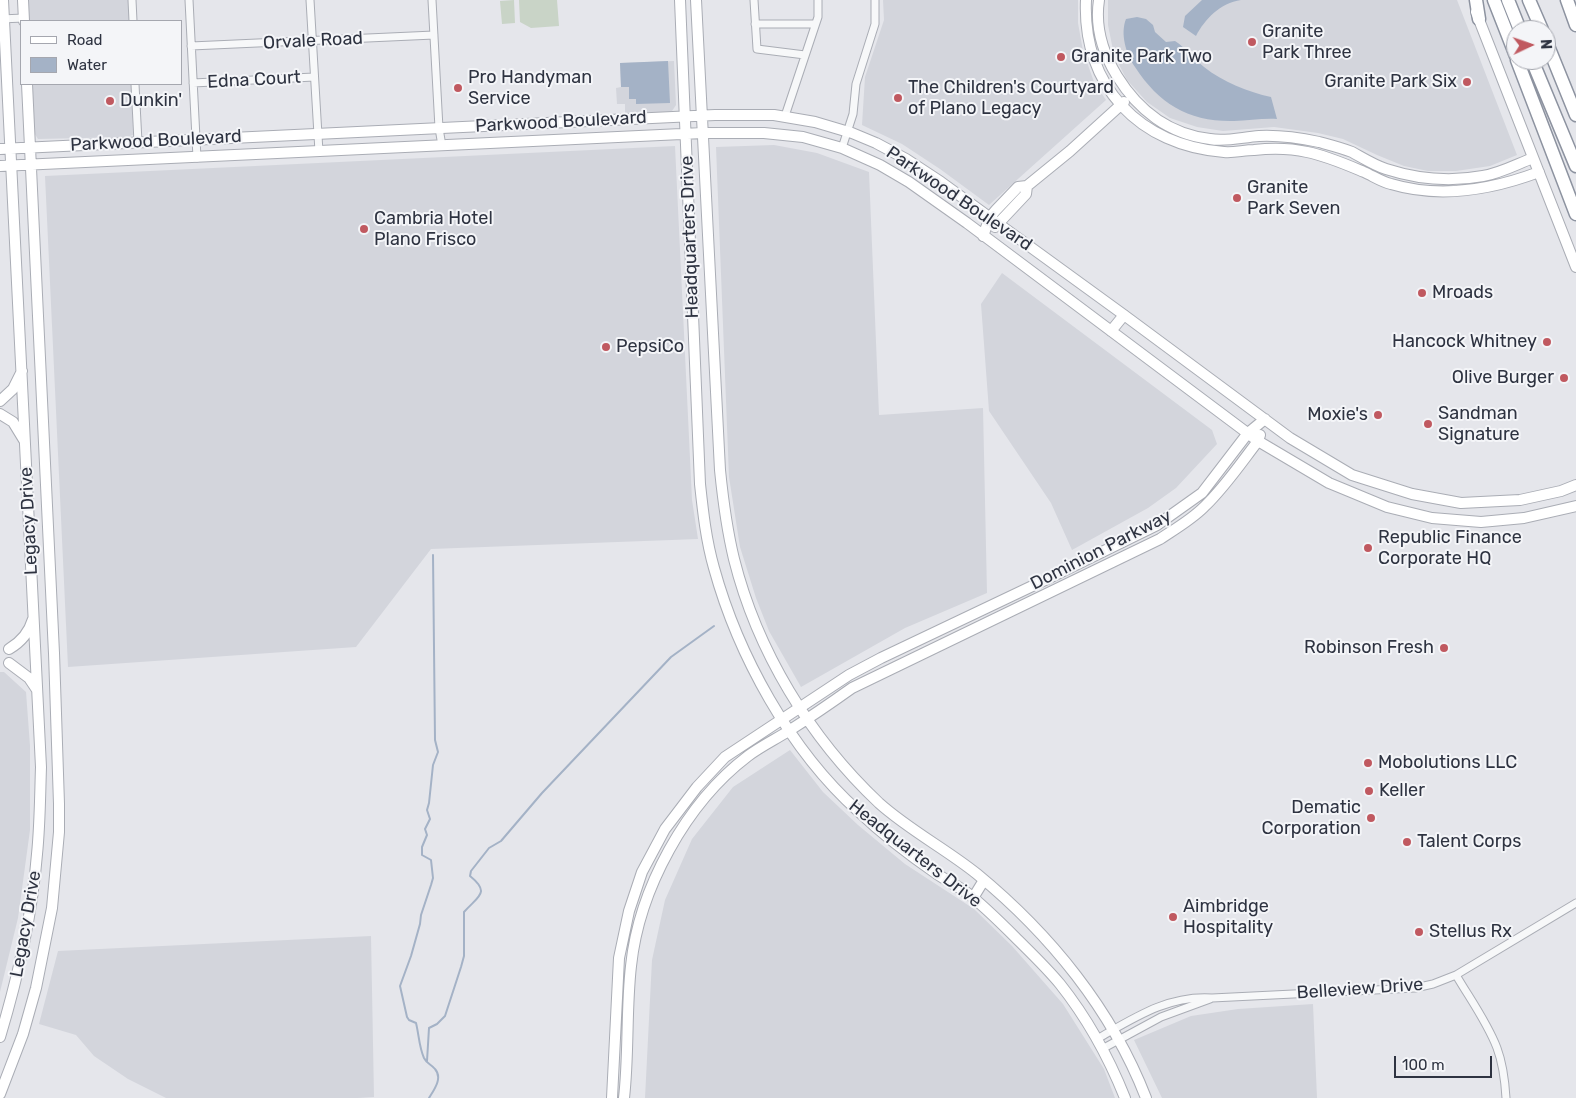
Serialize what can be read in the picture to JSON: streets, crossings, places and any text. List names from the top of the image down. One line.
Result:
{"streets":{"main road":["Parkwood Boulevard","Headquarters Drive","Legacy Drive","Dominion Parkway"],"street":["Orvale Road","Edna Court","Belleview Drive"]},"crossings":[["Parkwood Boulevard","Headquarters Drive"],["Parkwood Boulevard","Legacy Drive"],["Parkwood Boulevard","Dominion Parkway"],["Headquarters Drive","Dominion Parkway"],["Headquarters Drive","Belleview Drive"]],"places":["Granite Park Three","Granite Park Two","Granite Park Six","Pro Handyman Service","The Children's Courtyard of Plano Legacy","Dunkin'","Granite Park Seven","Cambria Hotel Plano Frisco","Mroads","Hancock Whitney","PepsiCo","Olive Burger","Moxie's","Sandman Signature","Republic Finance Corporate HQ","Robinson Fresh","Mobolutions LLC","Keller","Dematic Corporation","Talent Corps","Aimbridge Hospitality","Stellus Rx"],"legend":["Road","Water"],"scale_bar":"100 m","north":"right"}
